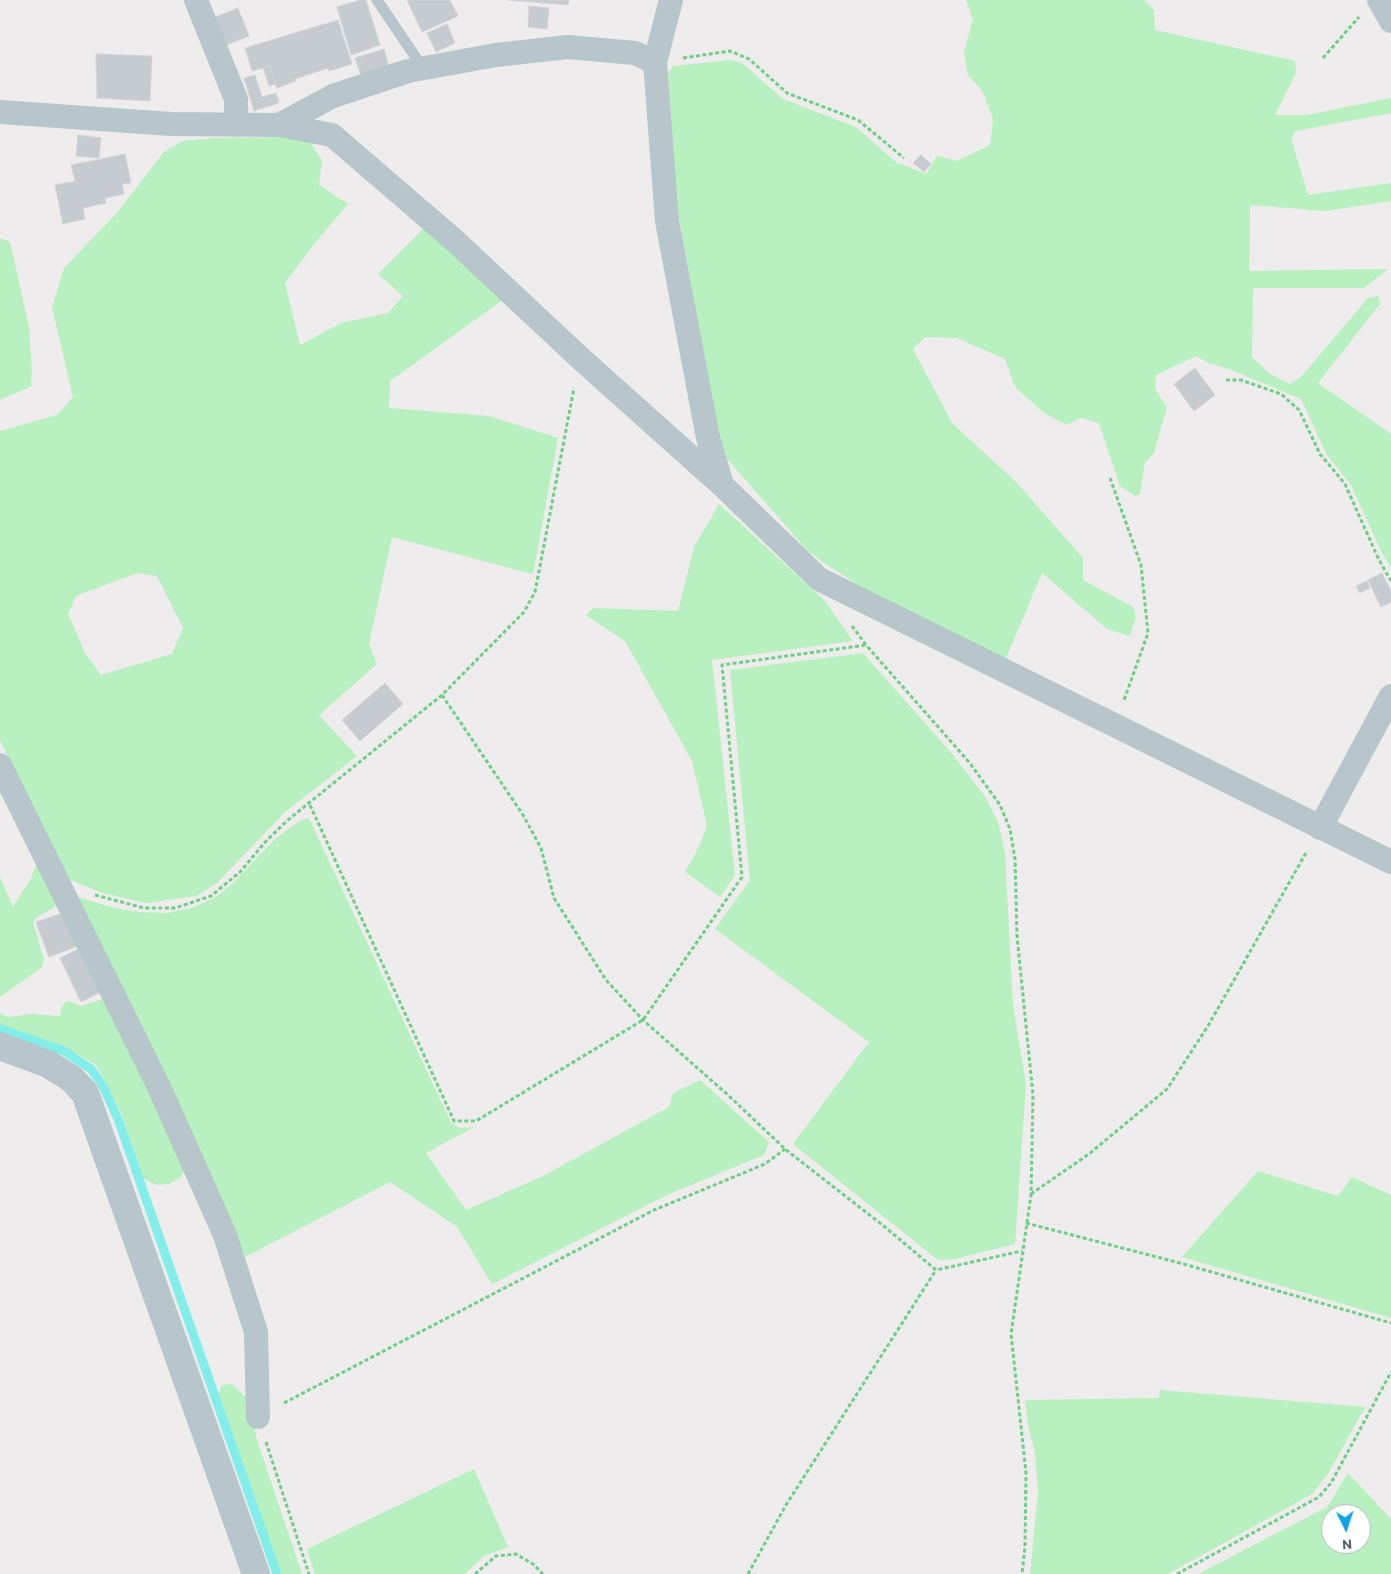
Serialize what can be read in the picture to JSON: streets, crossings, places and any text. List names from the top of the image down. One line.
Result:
{"north":"bottom"}
